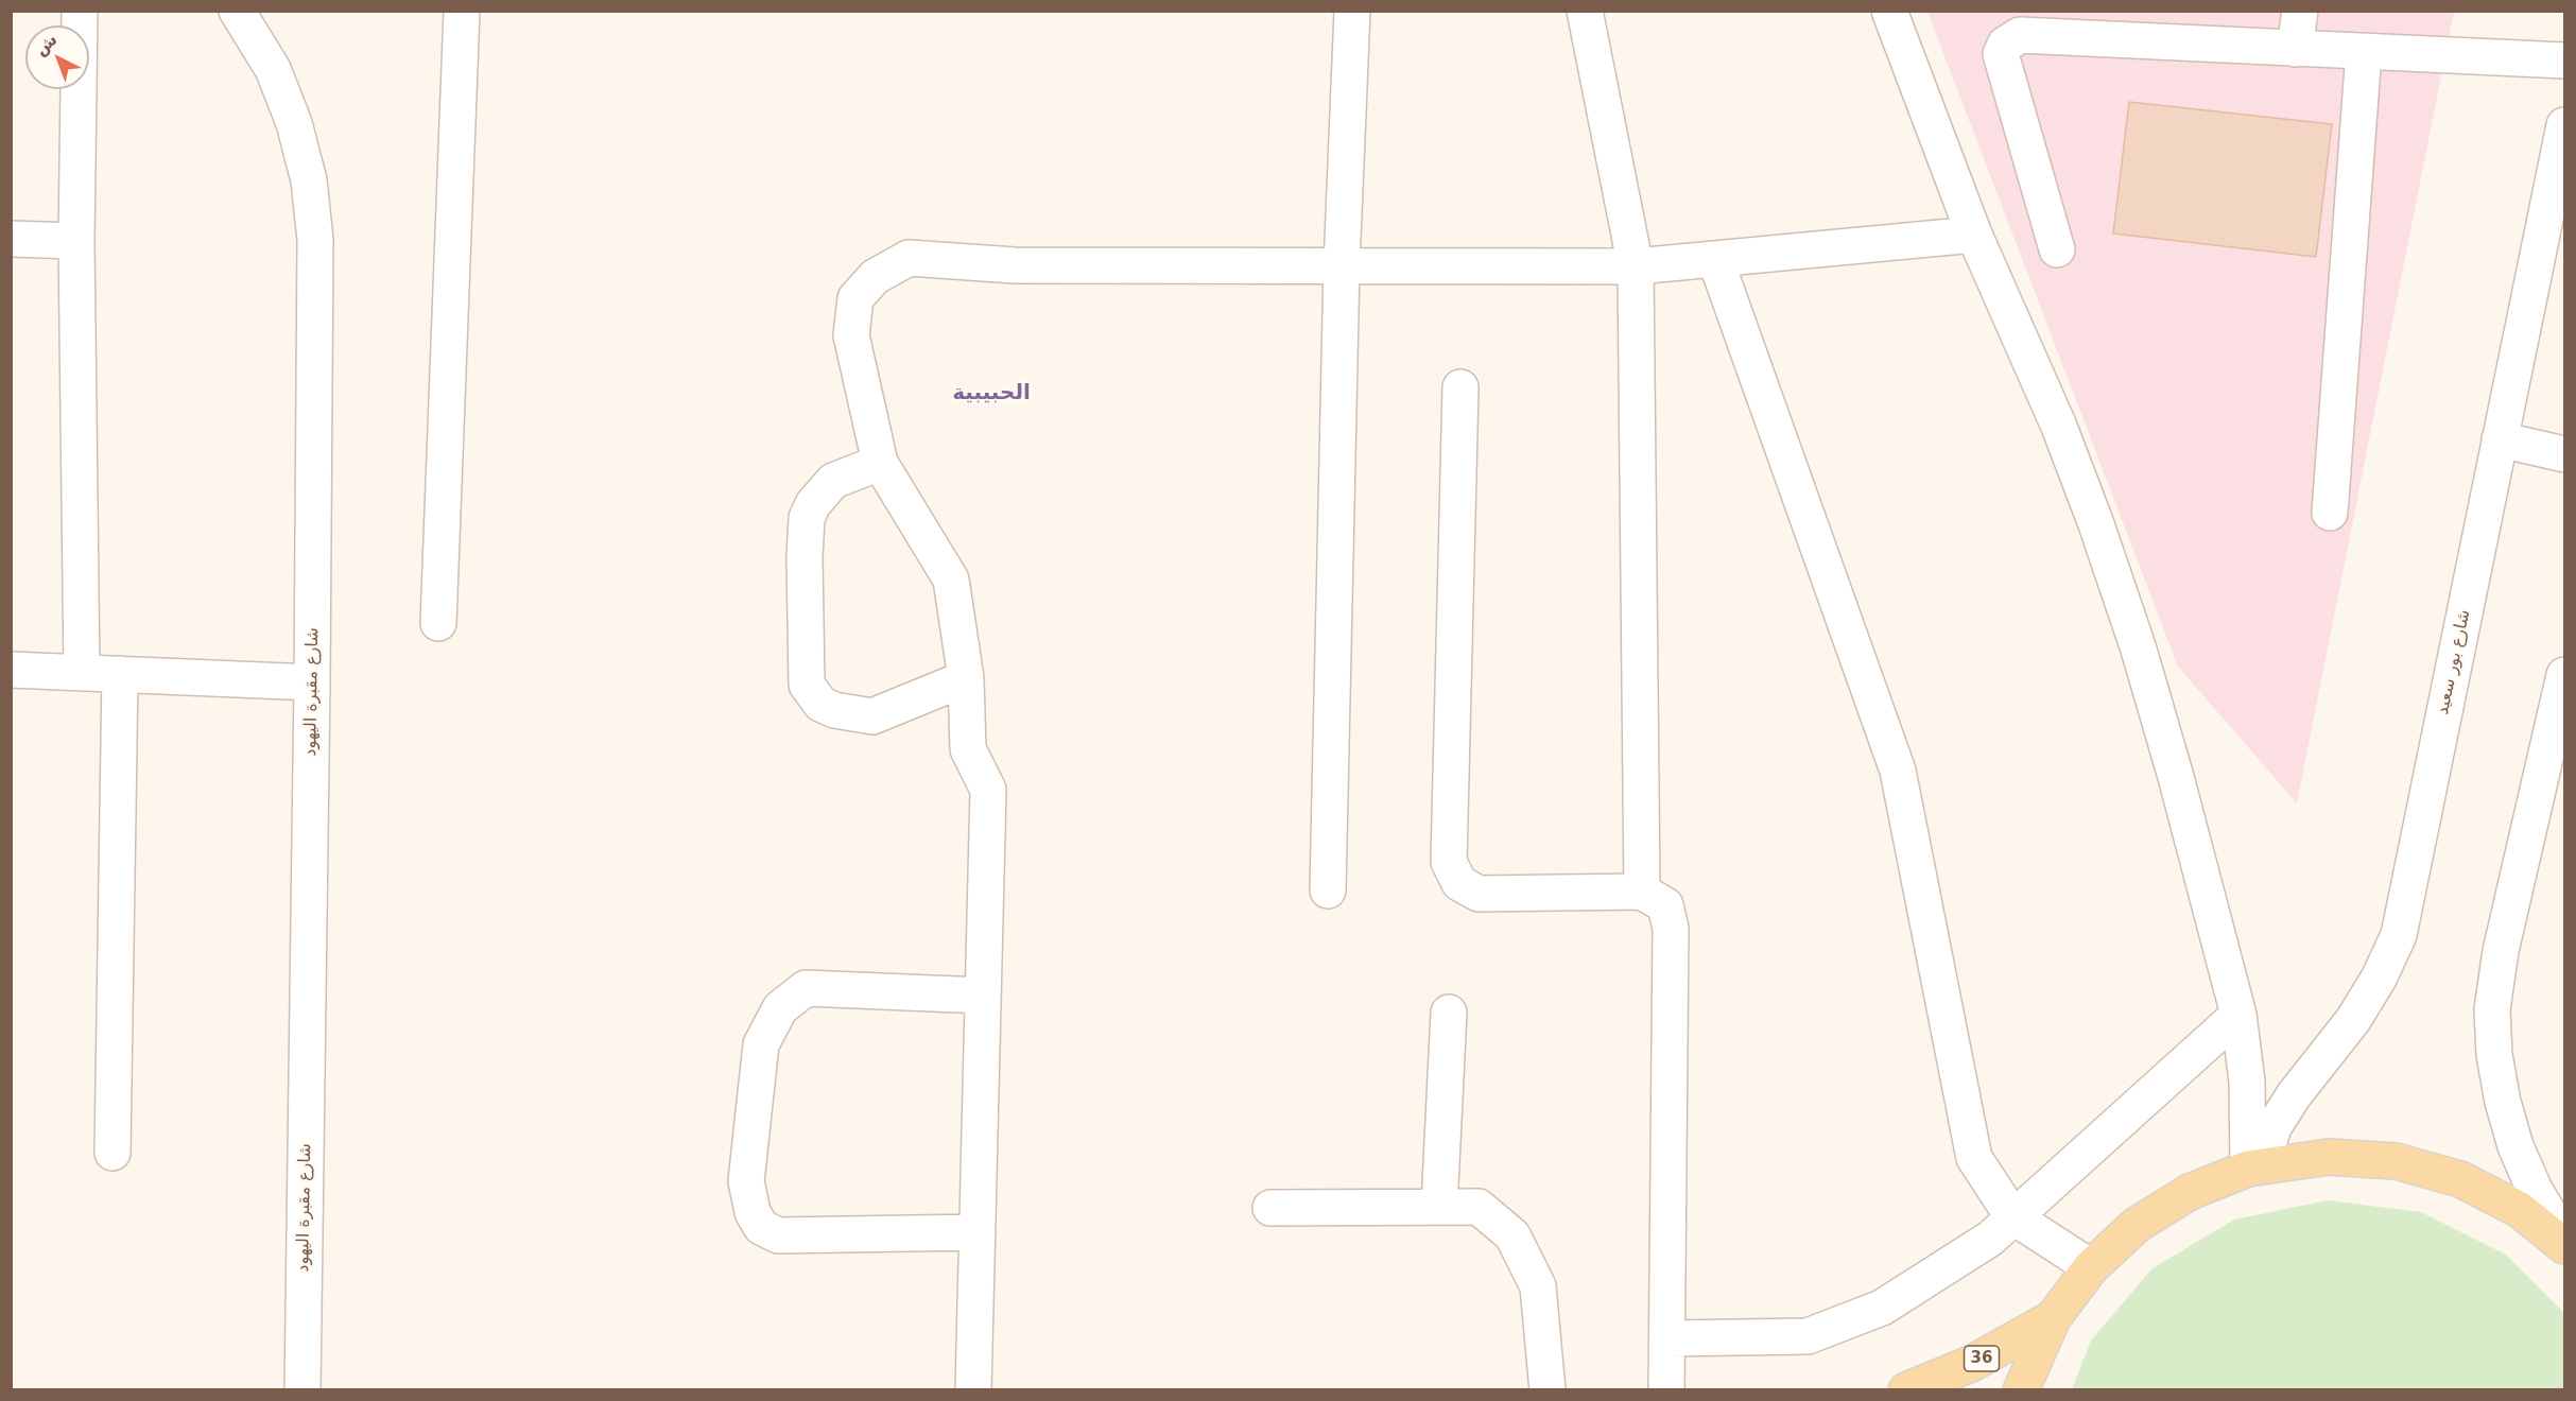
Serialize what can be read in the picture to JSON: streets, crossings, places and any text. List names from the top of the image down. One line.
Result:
{"streets":{"main road":["36"],"street":["شارع بور سعيد","شارع مقبرة اليهود"]},"districts":["الحبيبية"],"north":"top left"}
